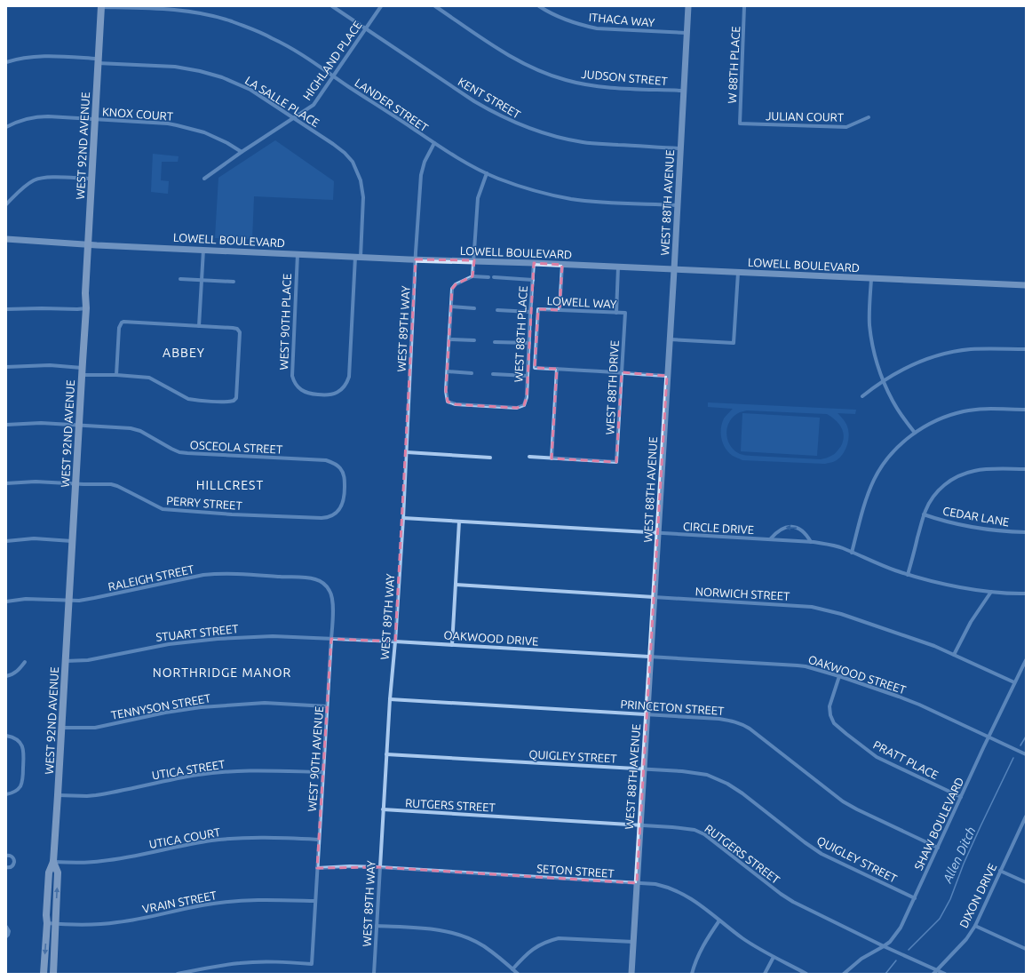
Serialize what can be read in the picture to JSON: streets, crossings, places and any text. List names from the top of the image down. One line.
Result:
{"streets":{"main road":["WEST 92ND AVENUE"],"street":["ITHACA WAY","HIGHLAND PLACE","W 88TH PLACE","JUDSON STREET","KENT STREET","LA SALLE PLACE","LANDER STREET","KNOX COURT","JULIAN COURT","WEST 88TH AVENUE","LOWELL BOULEVARD","LOWELL WAY","WEST 90TH PLACE","WEST 89TH WAY","WEST 88TH PLACE","WEST 88TH DRIVE","OSCEOLA STREET","PERRY STREET","CEDAR LANE","CIRCLE DRIVE","RALEIGH STREET","NORWICH STREET","STUART STREET","OAKWOOD DRIVE","OAKWOOD STREET","TENNYSON STREET","PRINCETON STREET","QUIGLEY STREET","WEST 90TH AVENUE","PRATT PLACE","UTICA STREET","RUTGERS STREET","SHAW BOULEVARD","UTICA COURT","SETON STREET","DIXON DRIVE","VRAIN STREET"]},"crossings":[["ITHACA WAY","WEST 88TH AVENUE"],["HIGHLAND PLACE","KENT STREET"],["HIGHLAND PLACE","LA SALLE PLACE"],["HIGHLAND PLACE","LANDER STREET"],["HIGHLAND PLACE","KNOX COURT"],["W 88TH PLACE","JULIAN COURT"],["JUDSON STREET","WEST 88TH AVENUE"],["KENT STREET","WEST 88TH AVENUE"],["LA SALLE PLACE","WEST 92ND AVENUE"],["LA SALLE PLACE","LOWELL BOULEVARD"],["LA SALLE PLACE","WEST 90TH PLACE"],["LANDER STREET","WEST 92ND AVENUE"],["LANDER STREET","WEST 88TH AVENUE"],["LANDER STREET","WEST 89TH WAY"],["KNOX COURT","WEST 92ND AVENUE"],["WEST 92ND AVENUE","LOWELL BOULEVARD"],["WEST 92ND AVENUE","OSCEOLA STREET"],["WEST 92ND AVENUE","PERRY STREET"],["WEST 92ND AVENUE","RALEIGH STREET"],["WEST 92ND AVENUE","STUART STREET"],["WEST 92ND AVENUE","TENNYSON STREET"],["WEST 92ND AVENUE","UTICA STREET"],["WEST 92ND AVENUE","UTICA COURT"],["WEST 92ND AVENUE","VRAIN STREET"],["WEST 88TH AVENUE","LOWELL BOULEVARD"],["WEST 88TH AVENUE","CIRCLE DRIVE"],["WEST 88TH AVENUE","NORWICH STREET"],["WEST 88TH AVENUE","OAKWOOD DRIVE"],["WEST 88TH AVENUE","OAKWOOD STREET"],["WEST 88TH AVENUE","PRINCETON STREET"],["WEST 88TH AVENUE","QUIGLEY STREET"],["WEST 88TH AVENUE","RUTGERS STREET"],["WEST 88TH AVENUE","SETON STREET"],["LOWELL BOULEVARD","WEST 90TH PLACE"],["LOWELL BOULEVARD","WEST 89TH WAY"],["LOWELL BOULEVARD","WEST 88TH PLACE"],["LOWELL WAY","WEST 88TH PLACE"],["LOWELL WAY","WEST 88TH DRIVE"],["WEST 89TH WAY","CIRCLE DRIVE"],["WEST 89TH WAY","OAKWOOD DRIVE"],["WEST 89TH WAY","PRINCETON STREET"],["WEST 89TH WAY","QUIGLEY STREET"],["WEST 89TH WAY","RUTGERS STREET"],["WEST 89TH WAY","SETON STREET"],["OSCEOLA STREET","PERRY STREET"],["RALEIGH STREET","WEST 90TH AVENUE"],["NORWICH STREET","SHAW BOULEVARD"],["STUART STREET","OAKWOOD DRIVE"],["STUART STREET","WEST 90TH AVENUE"],["OAKWOOD DRIVE","OAKWOOD STREET"],["OAKWOOD DRIVE","WEST 90TH AVENUE"],["OAKWOOD STREET","PRATT PLACE"],["OAKWOOD STREET","SHAW BOULEVARD"],["TENNYSON STREET","WEST 90TH AVENUE"],["PRINCETON STREET","SHAW BOULEVARD"],["QUIGLEY STREET","SHAW BOULEVARD"],["WEST 90TH AVENUE","UTICA STREET"],["WEST 90TH AVENUE","UTICA COURT"],["WEST 90TH AVENUE","SETON STREET"],["WEST 90TH AVENUE","VRAIN STREET"],["PRATT PLACE","SHAW BOULEVARD"],["RUTGERS STREET","SHAW BOULEVARD"],["RUTGERS STREET","DIXON DRIVE"]],"districts":["ABBEY","HILLCREST","NORTHRIDGE MANOR"],"water":["Allen Ditch"]}
